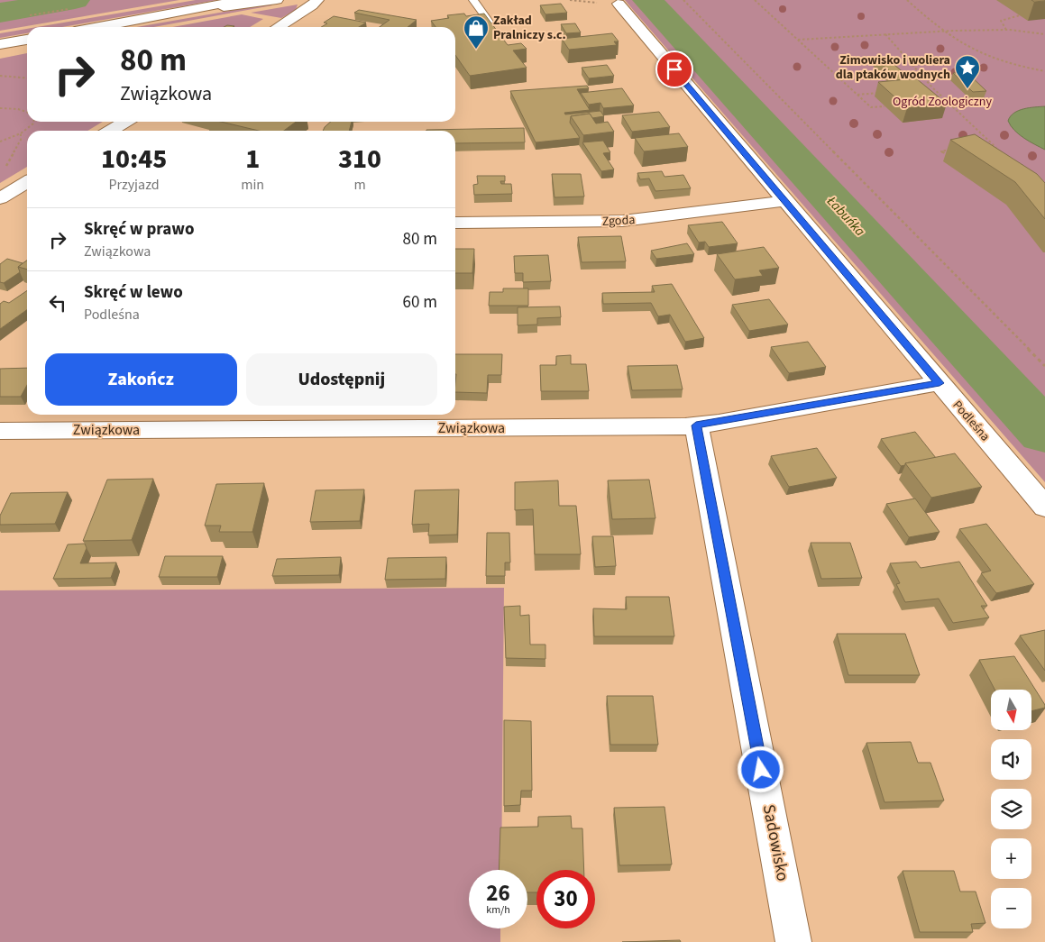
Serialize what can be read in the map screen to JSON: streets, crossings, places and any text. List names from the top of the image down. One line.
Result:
{"streets":{"street":["Zgoda","Podleśna","Związkowa","Sadowisko"]},"crossings":[["Zgoda","Podleśna"],["Podleśna","Związkowa"],["Związkowa","Sadowisko"]],"water":["Łabuńka"],"parks":["Ogród Zoologiczny"],"places":{"shop":["Zakład Pralniczy s.c."],"place":["Zimowisko i woliera dla ptaków wodnych"]},"north":"bottom","page":{"turn":["80 m","Związkowa"],"eta":["10:45","Przyjazd","1","min","310","m"],"list":[{"name":"Skręć w prawo","note":"Związkowa","value":"80 m"},{"name":"Skręć w lewo","note":"Podleśna","value":"60 m"}],"buttons":["Zakończ","Udostępnij"],"map_buttons":["+","−"],"speed":"26 km/h","limit":"30"}}
